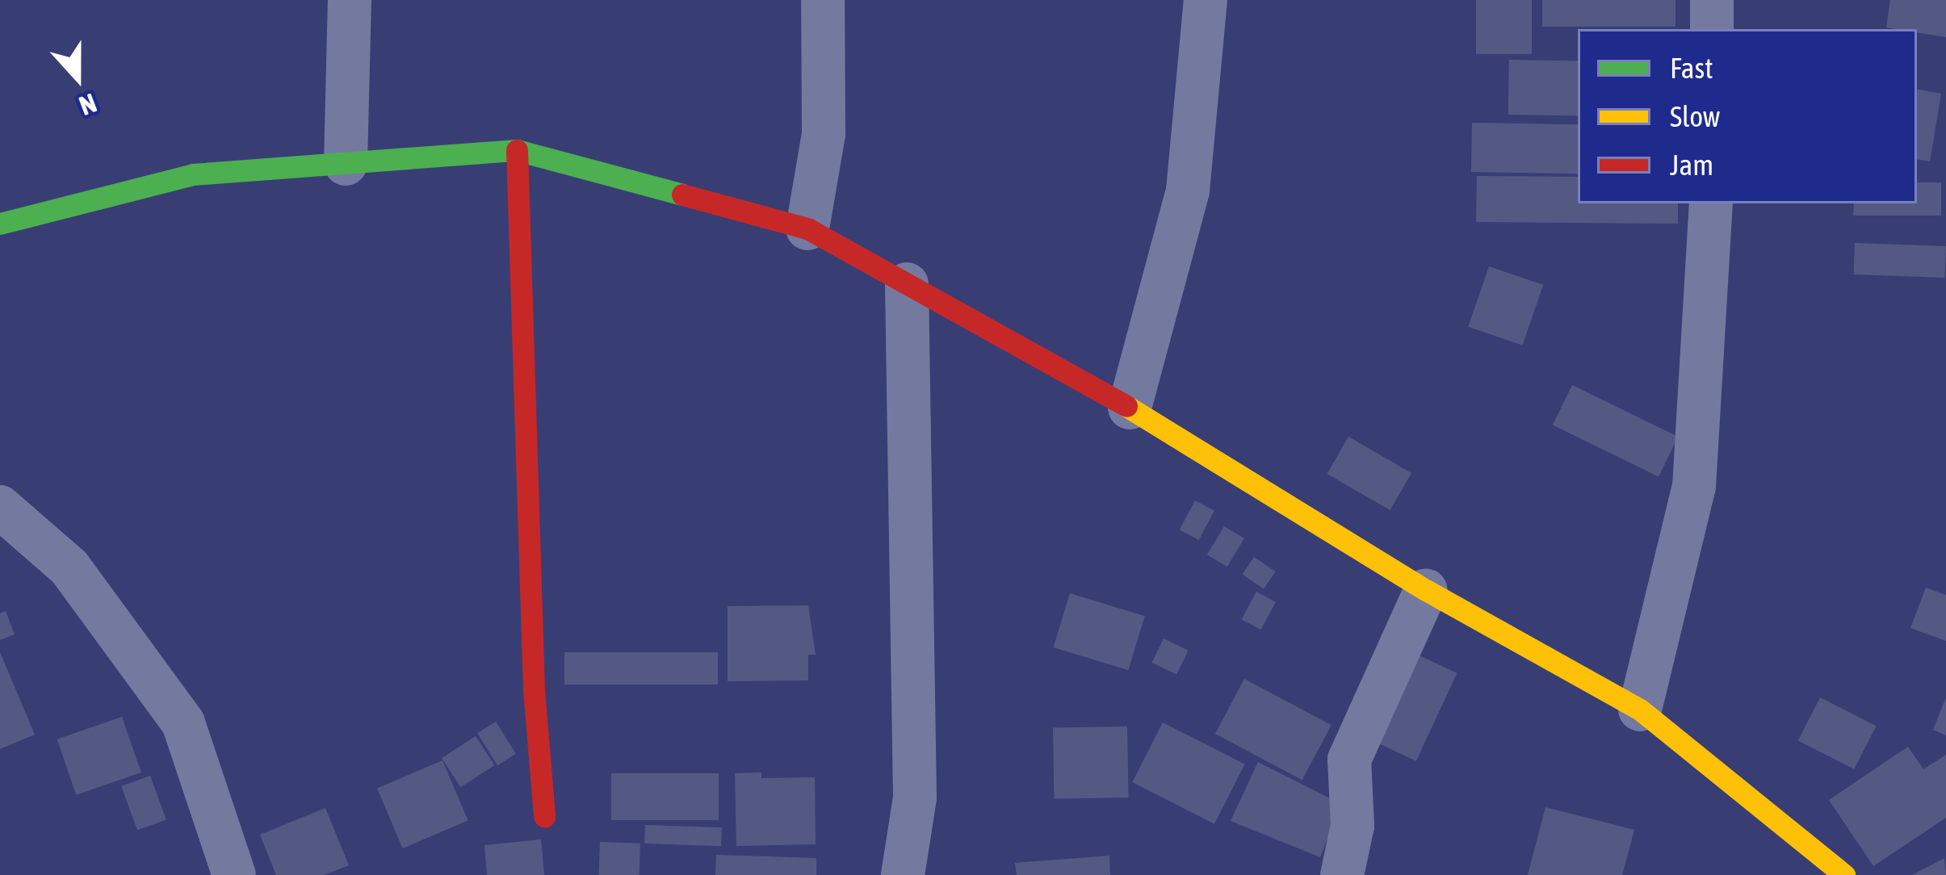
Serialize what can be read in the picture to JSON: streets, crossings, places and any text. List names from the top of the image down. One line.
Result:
{"legend":["Fast","Slow","Jam"],"north":"bottom"}
